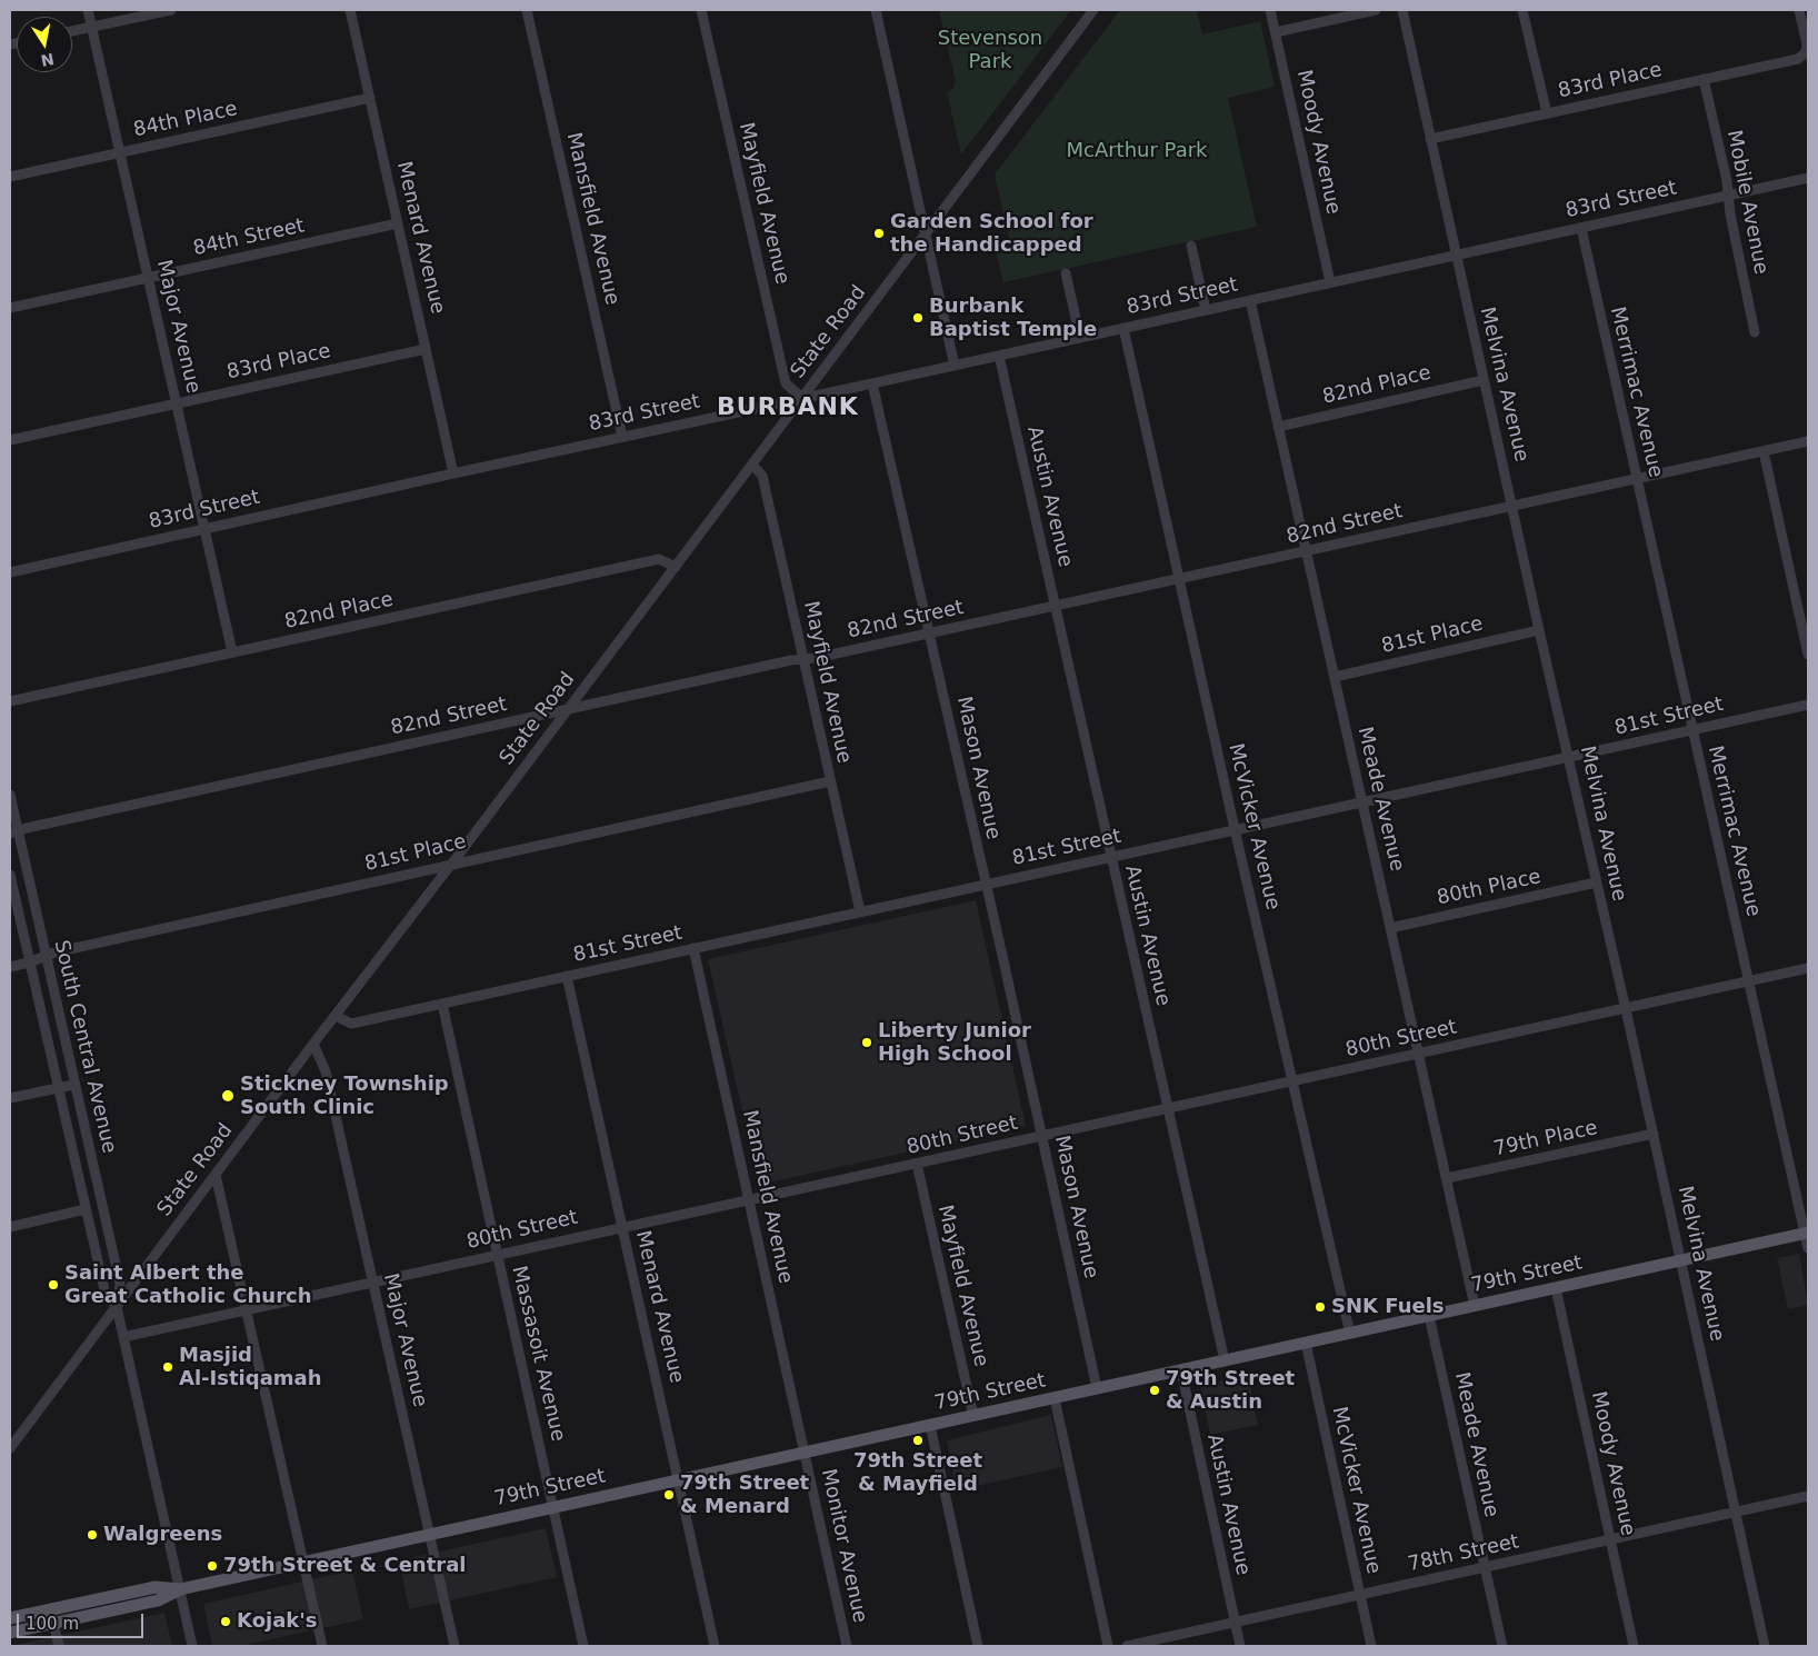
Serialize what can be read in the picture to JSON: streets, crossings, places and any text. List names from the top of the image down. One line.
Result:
{"streets":{"main road":["79th Street"],"street":["83rd Place","84th Place","Moody Avenue","83rd Street","Mobile Avenue","Mayfield Avenue","Mansfield Avenue","84th Street","Menard Avenue","Major Avenue","State Road","Melvina Avenue","82nd Place","Merrimac Avenue","Austin Avenue","82nd Street","81st Place","81st Street","Mason Avenue","Meade Avenue","McVicker Avenue","80th Place","80th Street","South Central Avenue","79th Place","Massasoit Avenue","Monitor Avenue","78th Street"]},"crossings":[["83rd Place","Mobile Avenue"],["83rd Place","Menard Avenue"],["83rd Place","Major Avenue"],["83rd Place","Melvina Avenue"],["84th Place","Menard Avenue"],["84th Place","Major Avenue"],["Moody Avenue","83rd Street"],["Moody Avenue","79th Street"],["Moody Avenue","78th Street"],["83rd Street","Mobile Avenue"],["83rd Street","Mayfield Avenue"],["83rd Street","Mansfield Avenue"],["83rd Street","Menard Avenue"],["83rd Street","Major Avenue"],["83rd Street","State Road"],["83rd Street","Melvina Avenue"],["83rd Street","Merrimac Avenue"],["83rd Street","Austin Avenue"],["83rd Street","Mason Avenue"],["83rd Street","Meade Avenue"],["83rd Street","McVicker Avenue"],["Mayfield Avenue","State Road"],["Mayfield Avenue","82nd Street"],["Mayfield Avenue","81st Place"],["Mayfield Avenue","81st Street"],["Mayfield Avenue","80th Street"],["Mayfield Avenue","79th Street"],["Mansfield Avenue","81st Street"],["Mansfield Avenue","80th Street"],["Mansfield Avenue","79th Street"],["Mansfield Avenue","Monitor Avenue"],["84th Street","Menard Avenue"],["84th Street","Major Avenue"],["Menard Avenue","81st Street"],["Menard Avenue","80th Street"],["Menard Avenue","79th Street"],["Major Avenue","State Road"],["Major Avenue","82nd Place"],["Major Avenue","80th Street"],["Major Avenue","79th Street"],["State Road","82nd Place"],["State Road","82nd Street"],["State Road","81st Place"],["State Road","81st Street"],["State Road","South Central Avenue"],["Melvina Avenue","82nd Place"],["Melvina Avenue","82nd Street"],["Melvina Avenue","81st Place"],["Melvina Avenue","81st Street"],["Melvina Avenue","80th Place"],["Melvina Avenue","80th Street"],["Melvina Avenue","79th Place"],["Melvina Avenue","79th Street"],["Melvina Avenue","78th Street"],["82nd Place","Meade Avenue"],["Merrimac Avenue","82nd Street"],["Merrimac Avenue","81st Street"],["Merrimac Avenue","80th Street"],["Merrimac Avenue","79th Street"],["Austin Avenue","82nd Street"],["Austin Avenue","81st Street"],["Austin Avenue","80th Street"],["Austin Avenue","79th Street"],["Austin Avenue","78th Street"],["82nd Street","Mason Avenue"],["82nd Street","Meade Avenue"],["82nd Street","McVicker Avenue"],["82nd Street","South Central Avenue"],["81st Place","Meade Avenue"],["81st Place","South Central Avenue"],["81st Street","Mason Avenue"],["81st Street","Meade Avenue"],["81st Street","McVicker Avenue"],["81st Street","Massasoit Avenue"],["Mason Avenue","80th Street"],["Mason Avenue","79th Street"],["Meade Avenue","80th Place"],["Meade Avenue","80th Street"],["Meade Avenue","79th Place"],["Meade Avenue","79th Street"],["Meade Avenue","78th Street"],["McVicker Avenue","80th Street"],["McVicker Avenue","79th Street"],["McVicker Avenue","78th Street"],["80th Street","South Central Avenue"],["80th Street","Massasoit Avenue"],["South Central Avenue","79th Street"],["79th Street","Massasoit Avenue"],["79th Street","Monitor Avenue"]],"districts":["BURBANK"],"parks":["Stevenson Park","McArthur Park"],"places":["Garden School for the Handicapped","Burbank Baptist Temple","Liberty Junior High School","Stickney Township South Clinic","Saint Albert the Great Catholic Church","SNK Fuels","Masjid Al-Istiqamah","79th Street & Austin","79th Street & Mayfield","79th Street & Menard","Walgreens","79th Street & Central","Kojak's"],"scale_bar":"100 m","north":"bottom"}
